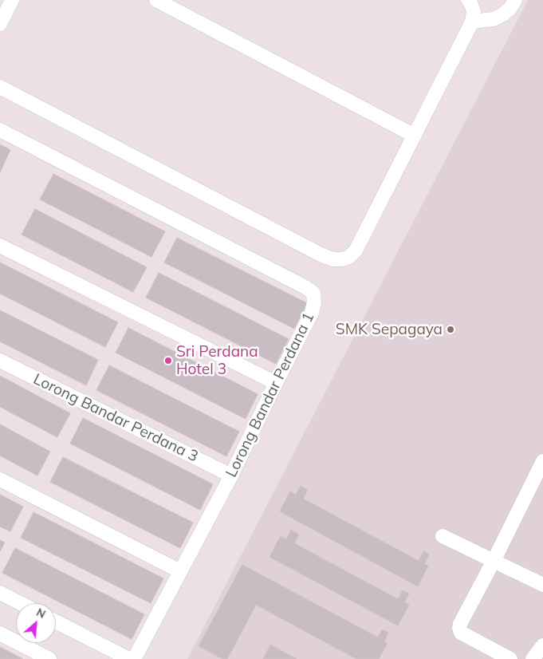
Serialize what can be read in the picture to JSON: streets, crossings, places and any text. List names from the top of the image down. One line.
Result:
{"streets":{"street":["Lorong Bandar Perdana 1","Lorong Bandar Perdana 3"]},"crossings":[["Lorong Bandar Perdana 1","Lorong Bandar Perdana 3"]],"places":["SMK Sepagaya","Sri Perdana Hotel 3"],"north":"top right"}
